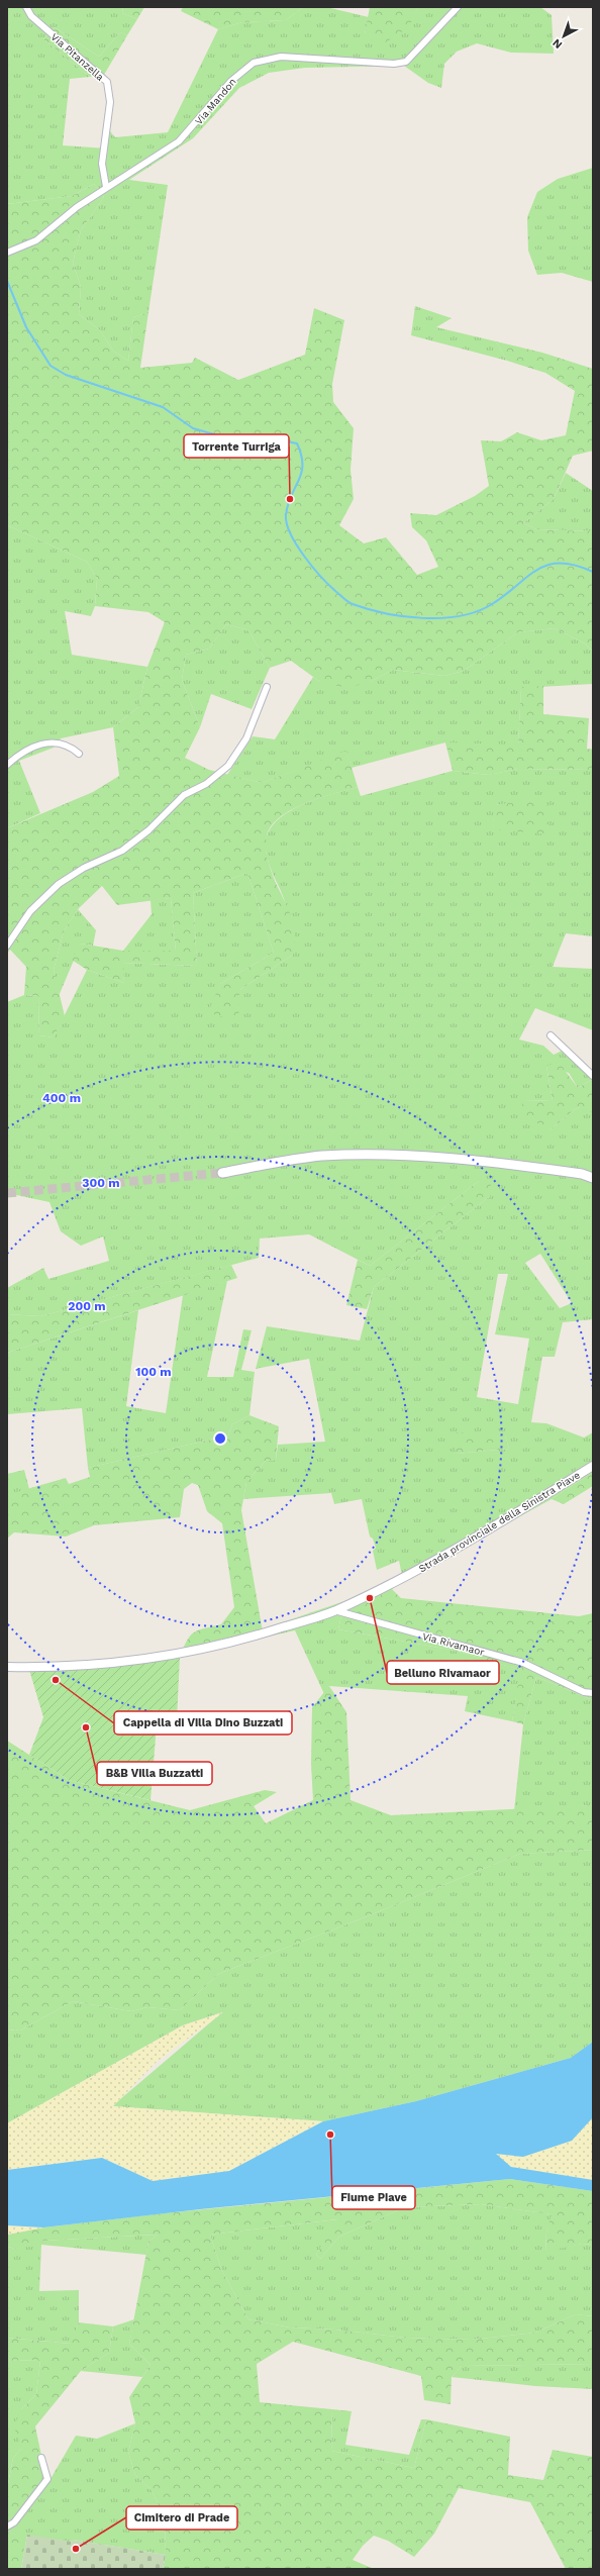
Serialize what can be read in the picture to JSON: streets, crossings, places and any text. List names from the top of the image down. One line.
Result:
{"streets":{"street":["Via Pitanzella","Via Mandon","Strada provinciale della Sinistra Piave","Via Rivamaor"]},"crossings":[["Via Pitanzella","Via Mandon"],["Strada provinciale della Sinistra Piave","Via Rivamaor"]],"places":["Torrente Turriga","Belluno Rivamaor","Cappella di Villa Dino Buzzati","B&B Villa Buzzatti","Fiume Piave","Cimitero di Prade"],"north":"bottom left","rings":["400 m","300 m","200 m","100 m"]}
